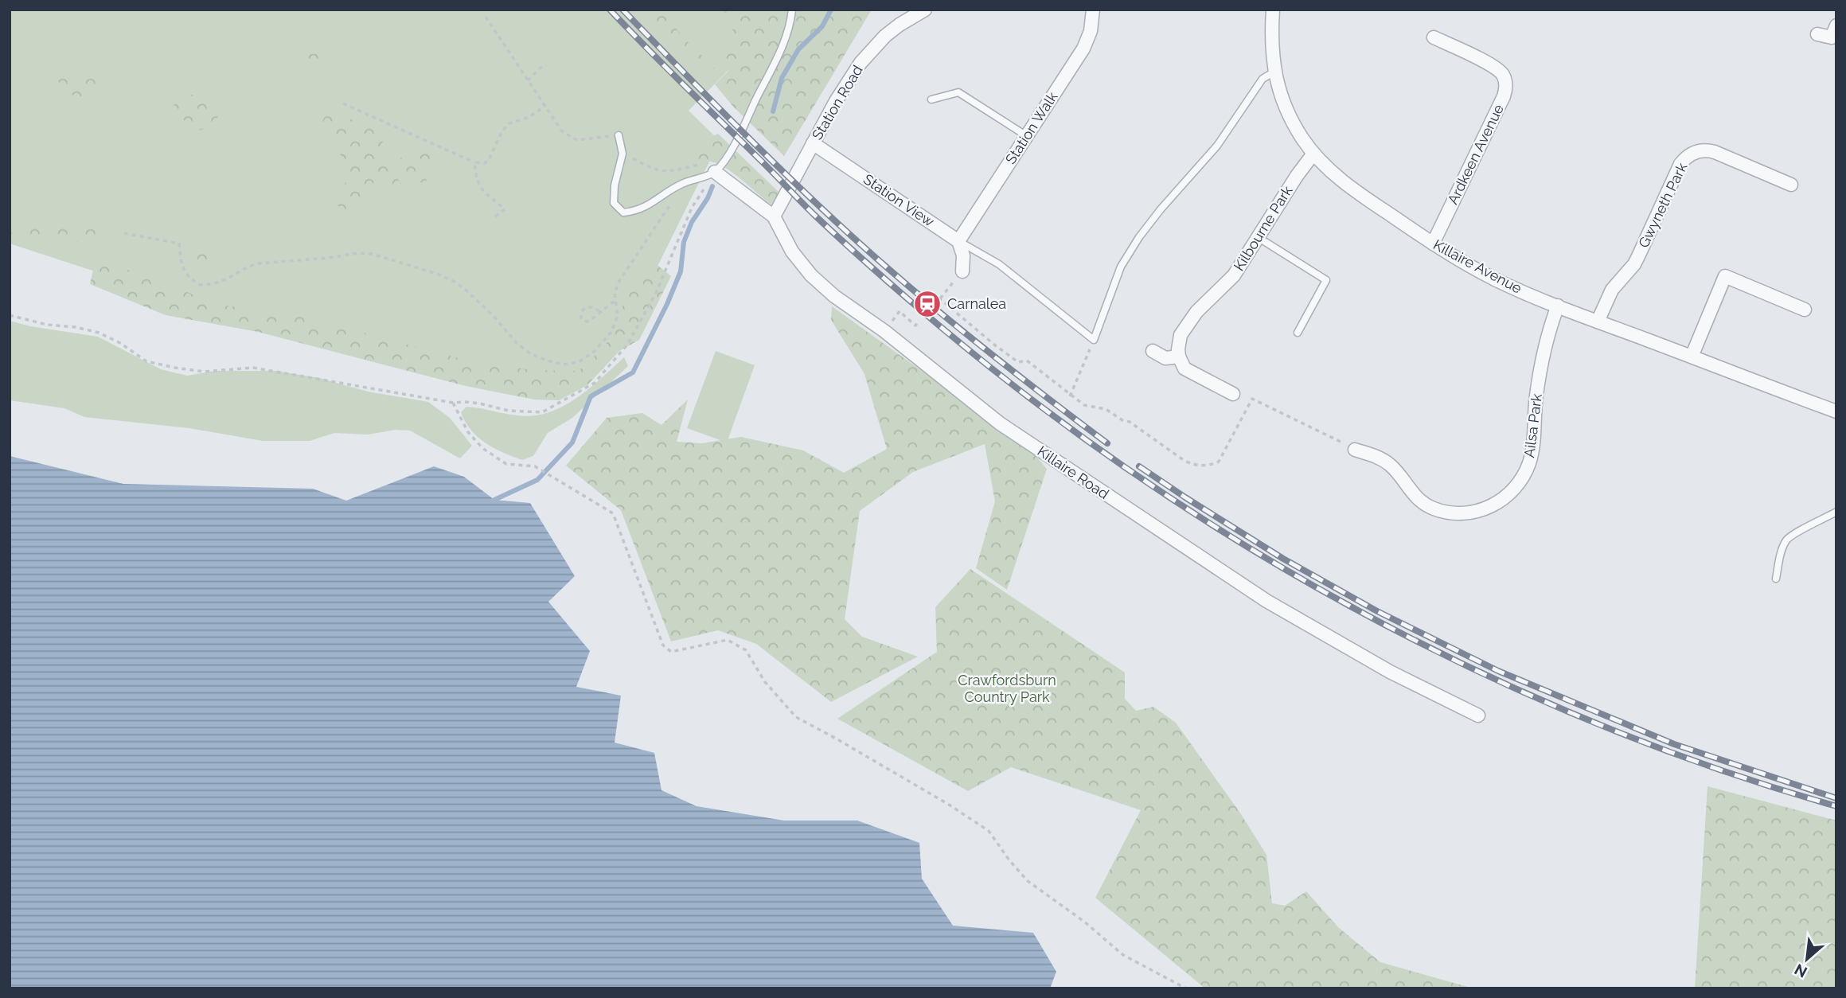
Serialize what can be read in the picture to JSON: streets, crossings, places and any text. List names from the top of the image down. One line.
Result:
{"streets":{"street":["Station Road","Station Walk","Ardkeen Avenue","Station View","Gwyneth Park","Kilbourne Park","Killaire Avenue","Ailsa Park","Killaire Road"]},"crossings":[["Station Road","Station View"],["Station Road","Killaire Road"],["Station Walk","Station View"],["Ardkeen Avenue","Killaire Avenue"],["Gwyneth Park","Killaire Avenue"],["Kilbourne Park","Killaire Avenue"],["Killaire Avenue","Ailsa Park"]],"parks":["Crawfordsburn Country Park"],"places":{"station":["Carnalea"]},"north":"bottom left"}
